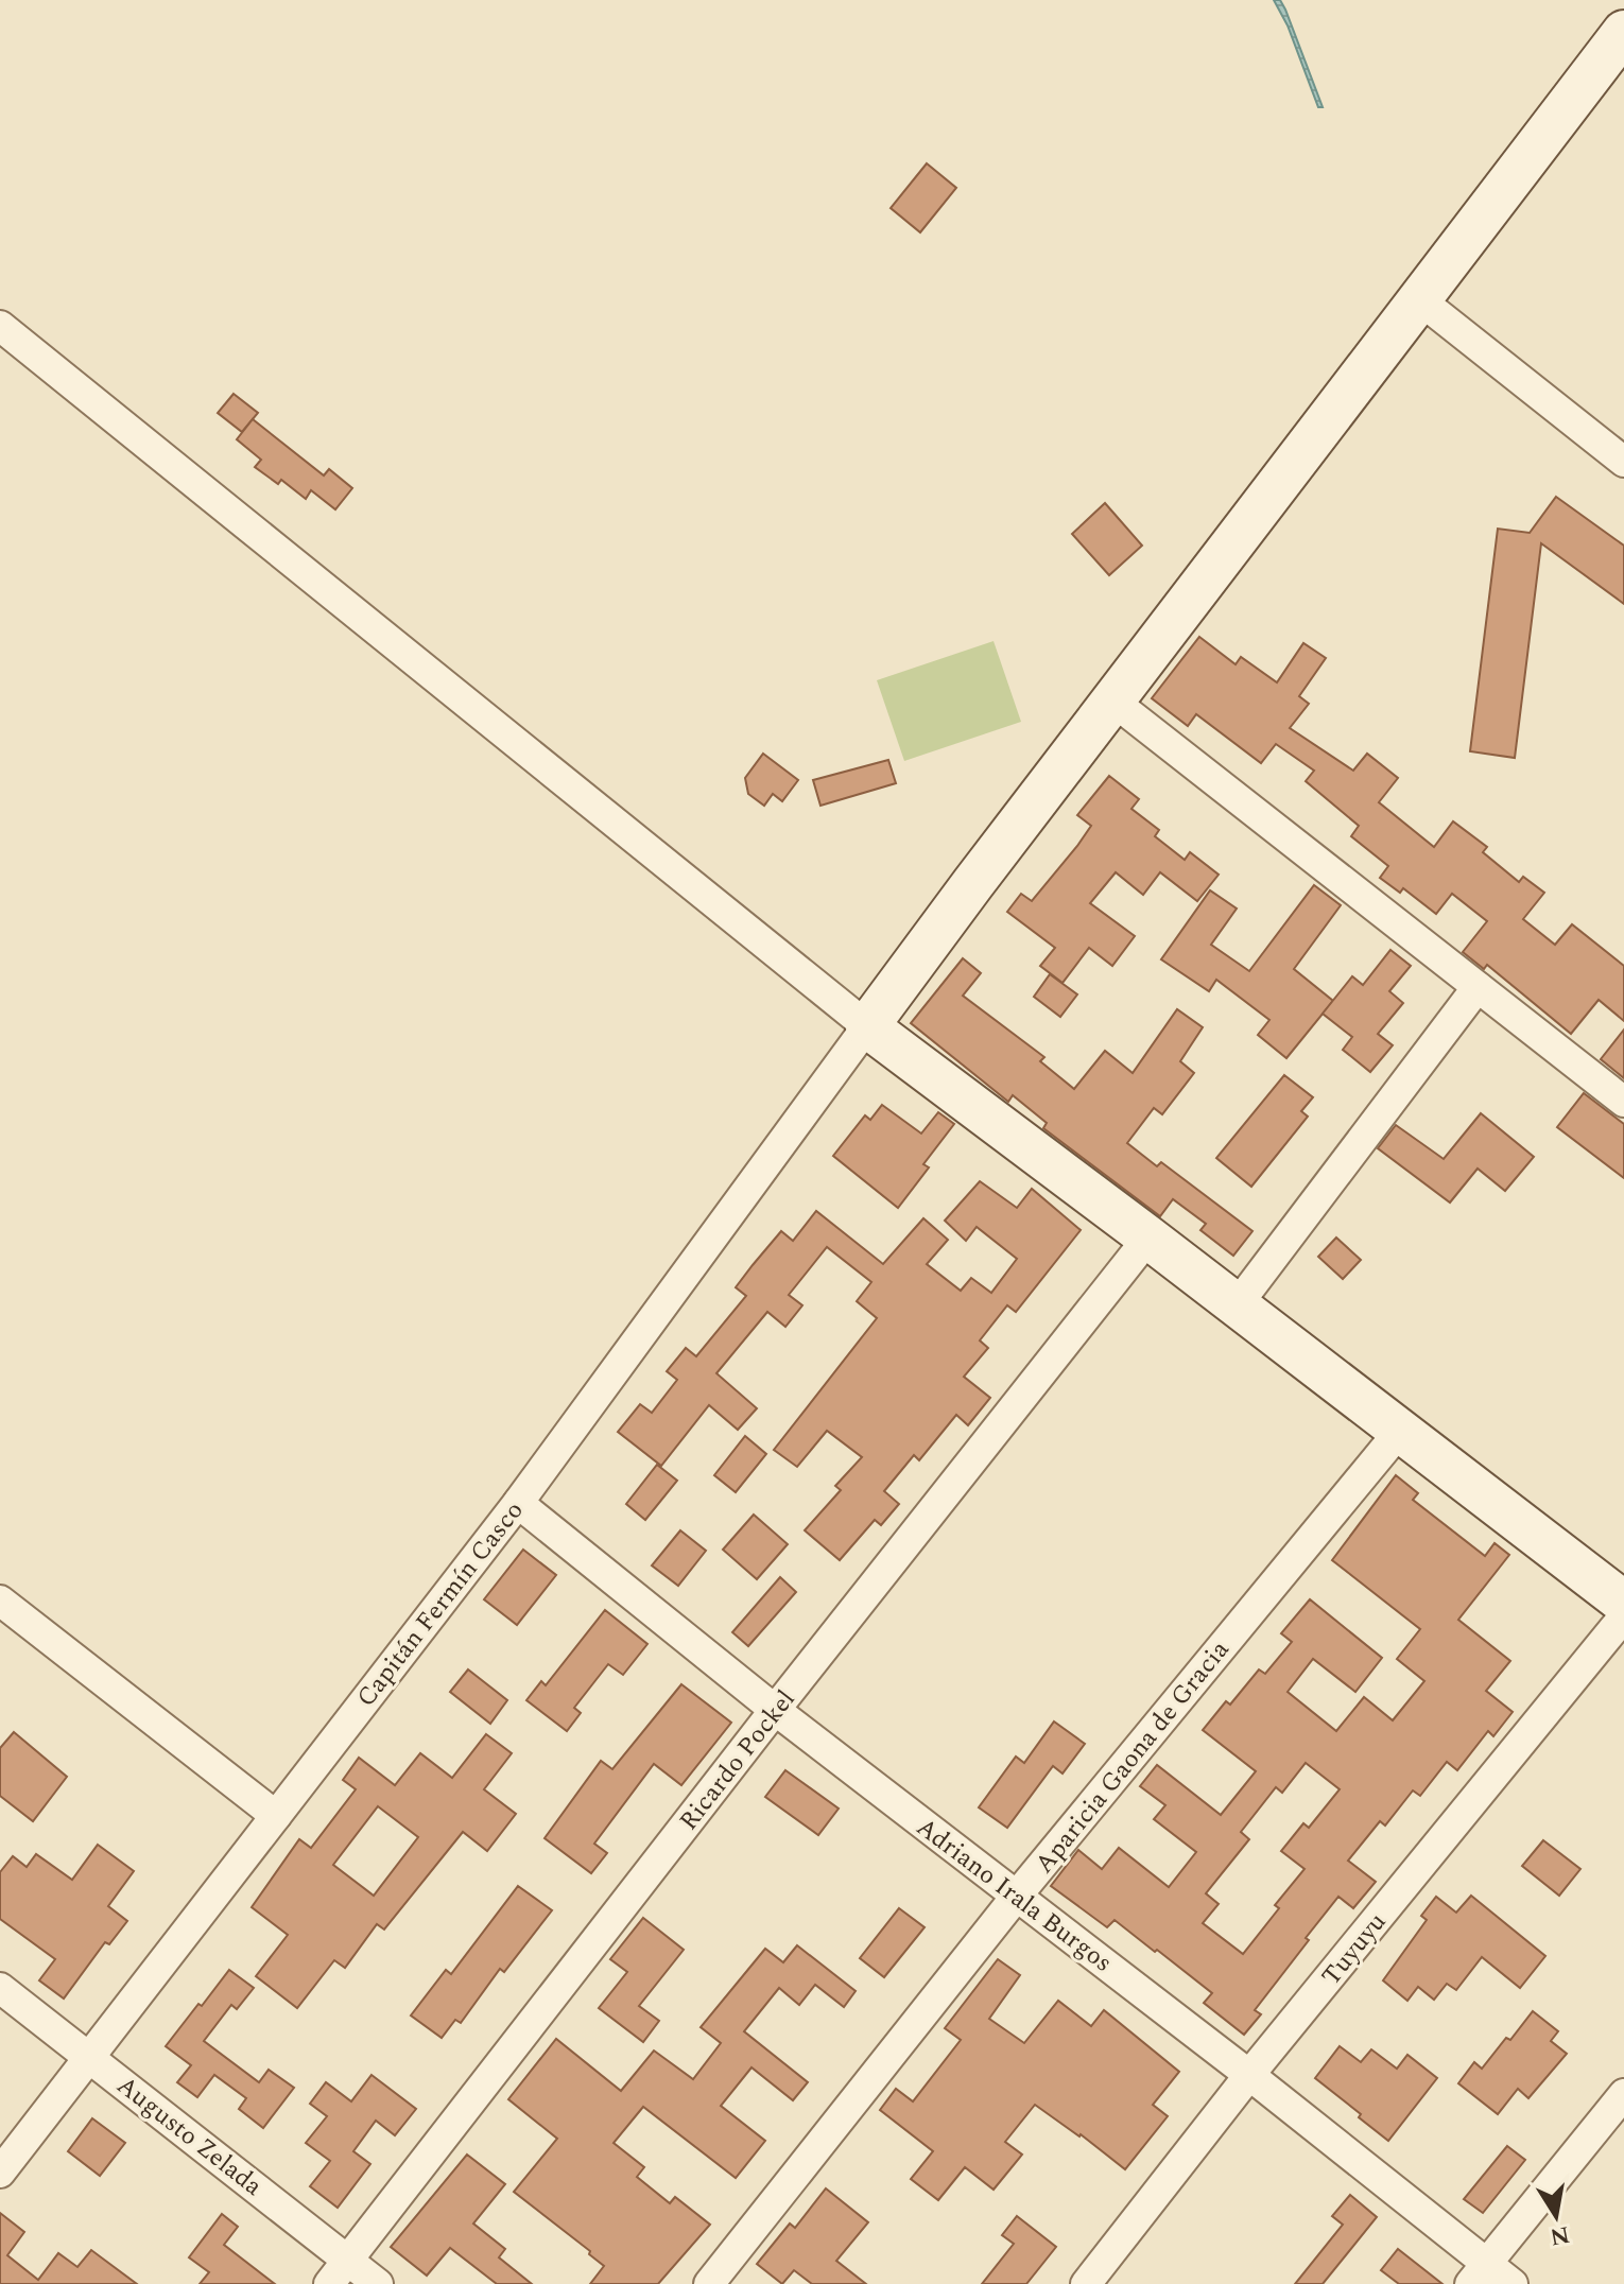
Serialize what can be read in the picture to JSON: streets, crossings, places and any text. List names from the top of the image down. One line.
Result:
{"streets":{"street":["Capitán Fermín Casco","Aparicia Gaona de Gracia","Ricardo Pockel","Adriano Irala Burgos","Tuyuyu","Augusto Zelada"]},"crossings":[["Capitán Fermín Casco","Adriano Irala Burgos"],["Capitán Fermín Casco","Augusto Zelada"],["Aparicia Gaona de Gracia","Adriano Irala Burgos"],["Ricardo Pockel","Adriano Irala Burgos"],["Ricardo Pockel","Augusto Zelada"],["Adriano Irala Burgos","Tuyuyu"]],"north":"bottom"}
